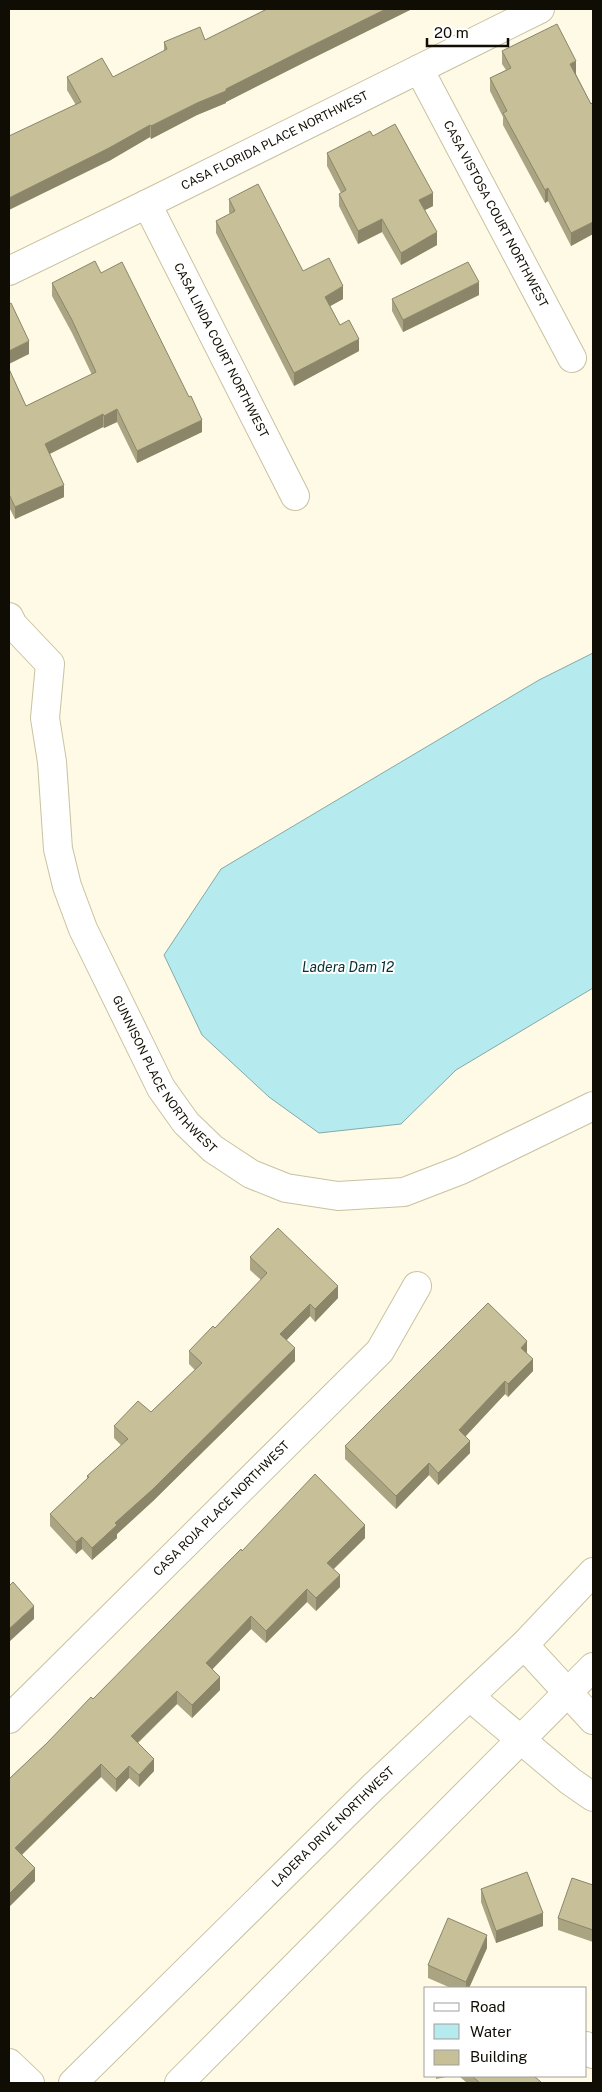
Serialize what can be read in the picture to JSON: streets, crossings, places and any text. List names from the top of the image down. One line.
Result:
{"streets":{"street":["CASA FLORIDA PLACE NORTHWEST","CASA VISTOSA COURT NORTHWEST","CASA LINDA COURT NORTHWEST","GUNNISON PLACE NORTHWEST","CASA ROJA PLACE NORTHWEST","LADERA DRIVE NORTHWEST"]},"crossings":[["CASA FLORIDA PLACE NORTHWEST","CASA VISTOSA COURT NORTHWEST"],["CASA FLORIDA PLACE NORTHWEST","CASA LINDA COURT NORTHWEST"]],"water":["Ladera Dam 12"],"legend":["Road","Water","Building"],"scale_bar":"20 m"}
